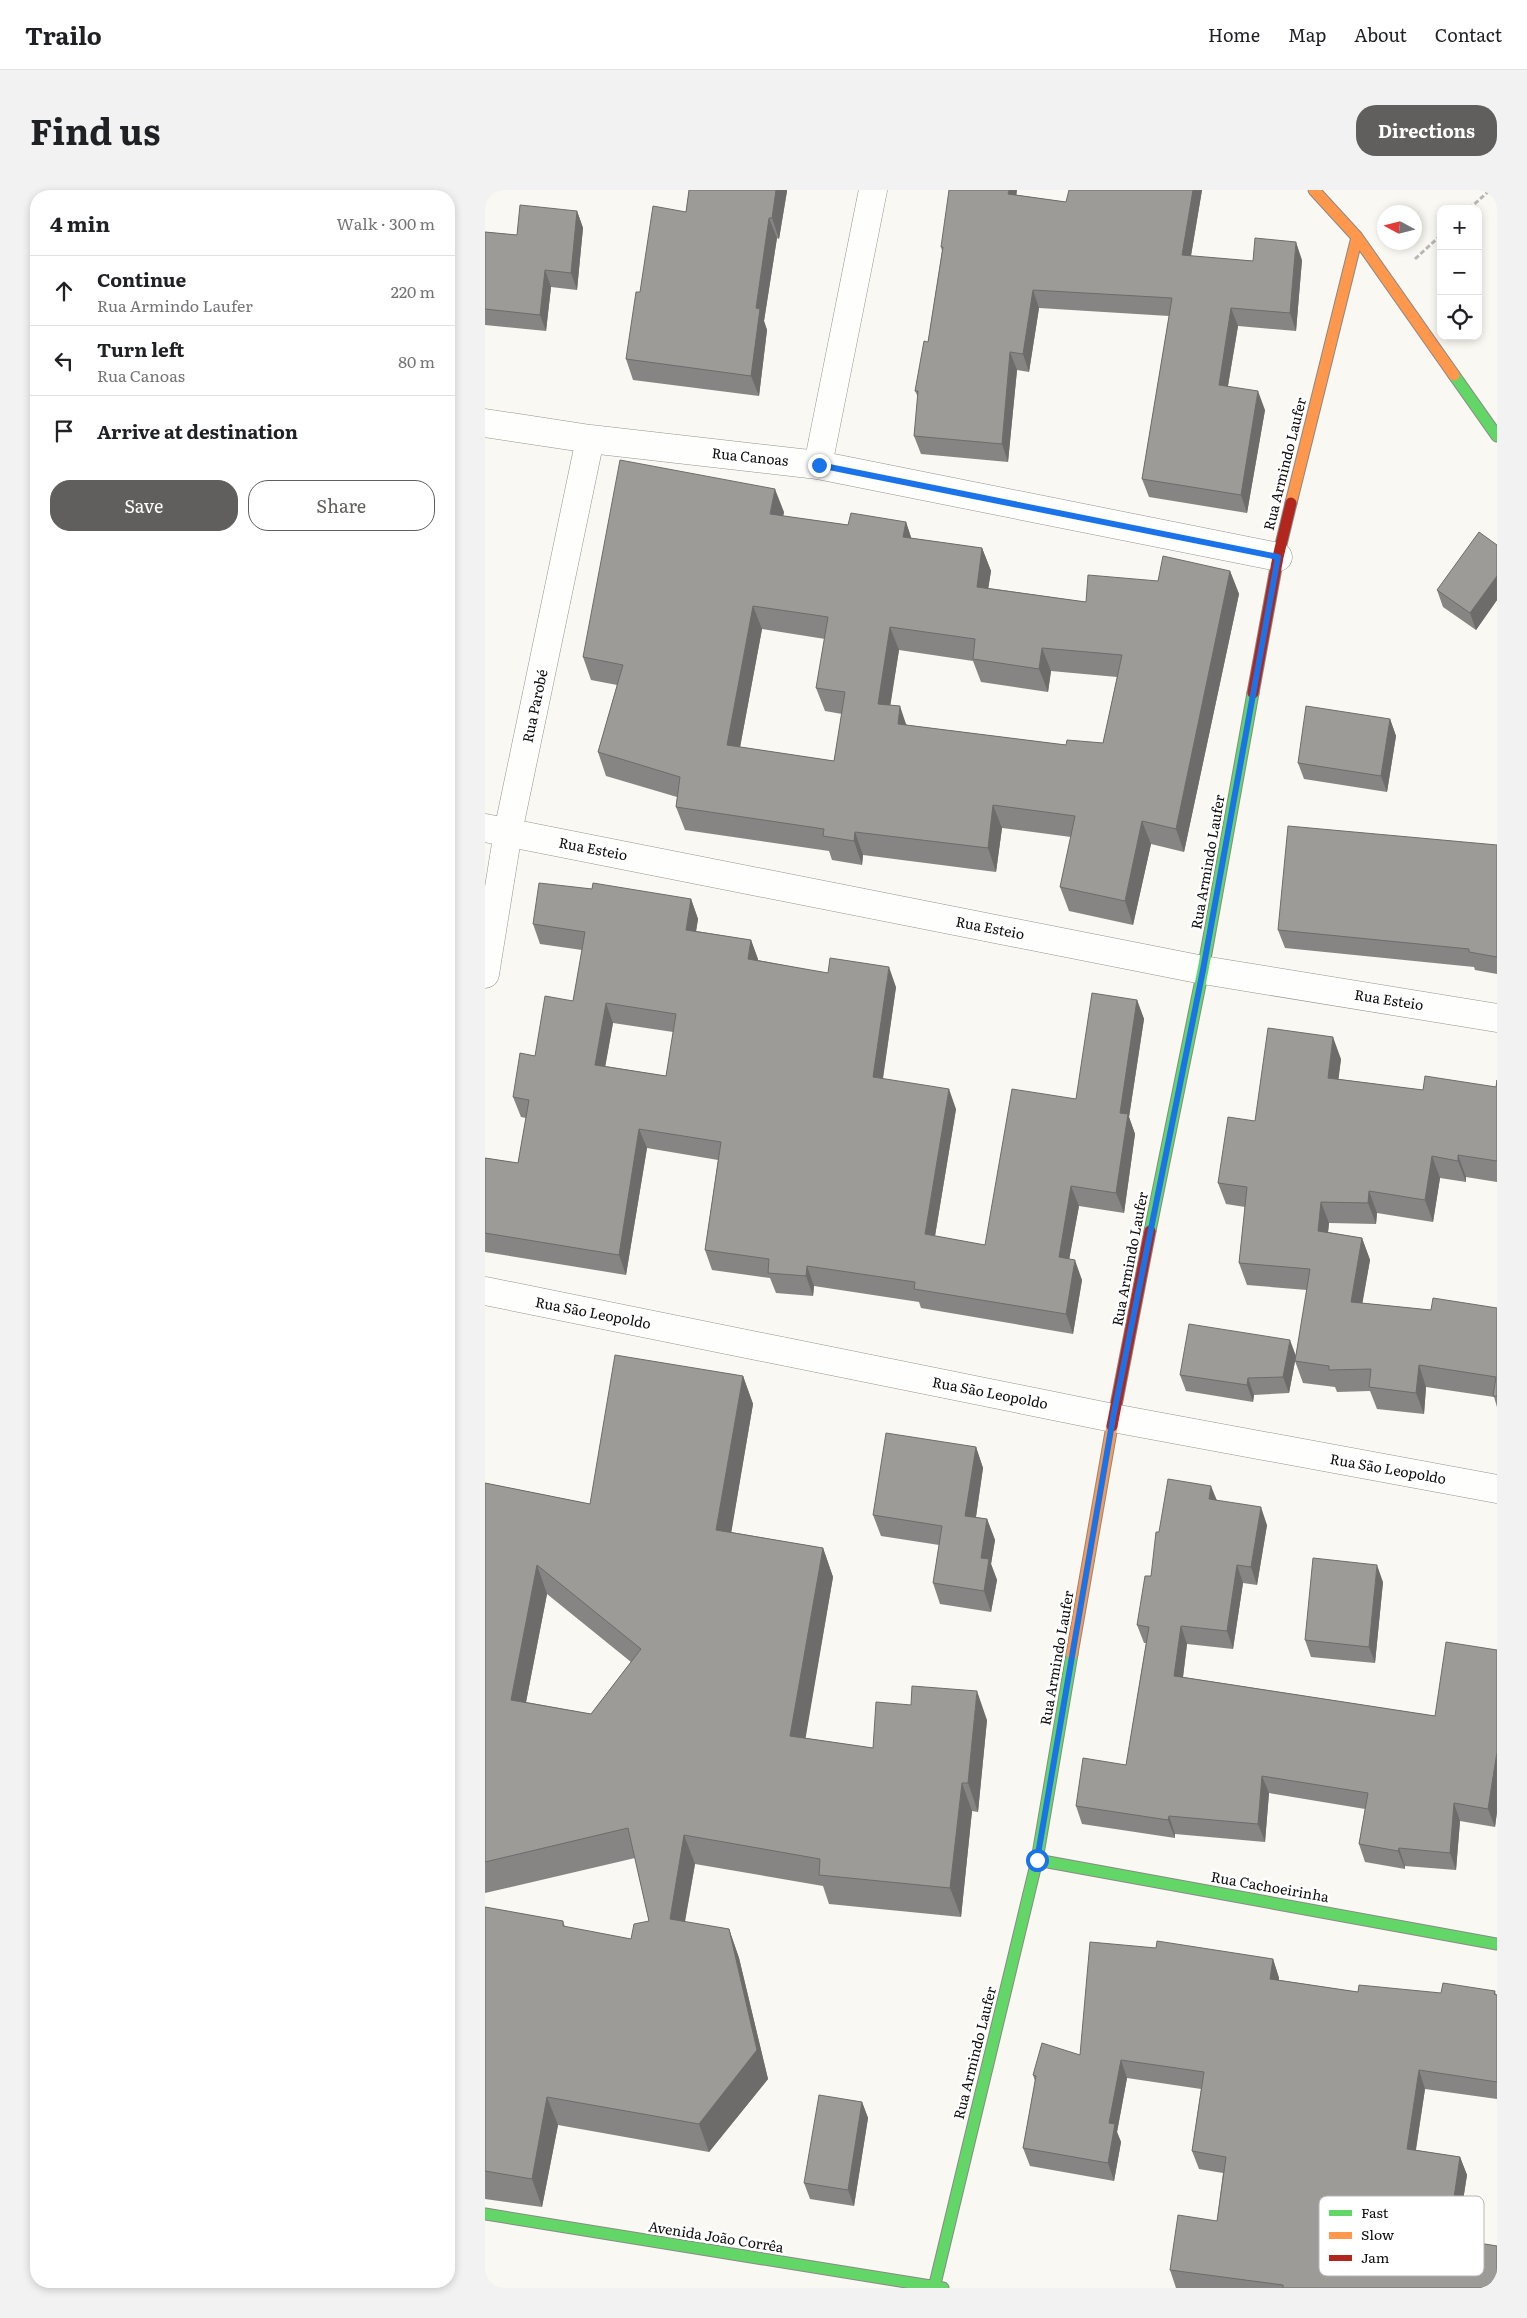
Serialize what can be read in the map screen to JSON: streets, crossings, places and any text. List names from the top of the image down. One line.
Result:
{"streets":{"street":["Rua Canoas","Rua Armindo Laufer","Rua Parobé","Rua Esteio","Rua São Leopoldo","Rua Cachoeirinha","Avenida João Corrêa"]},"crossings":[["Rua Canoas","Rua Armindo Laufer"],["Rua Canoas","Rua Parobé"],["Rua Armindo Laufer","Rua Esteio"],["Rua Armindo Laufer","Rua São Leopoldo"],["Rua Armindo Laufer","Rua Cachoeirinha"],["Rua Armindo Laufer","Avenida João Corrêa"],["Rua Parobé","Rua Esteio"]],"legend":["Fast","Slow","Jam"],"north":"left","page":{"header":"Trailo","nav":["Home","Map","About","Contact"],"title":"Find us","buttons":["Directions",["Save","Share"]],"heading":["4 min","Walk · 300 m"],"map_buttons":["+","−"],"list":[["Continue","Rua Armindo Laufer","220 m"],["Turn left","Rua Canoas","80 m"],"Arrive at destination"]}}
